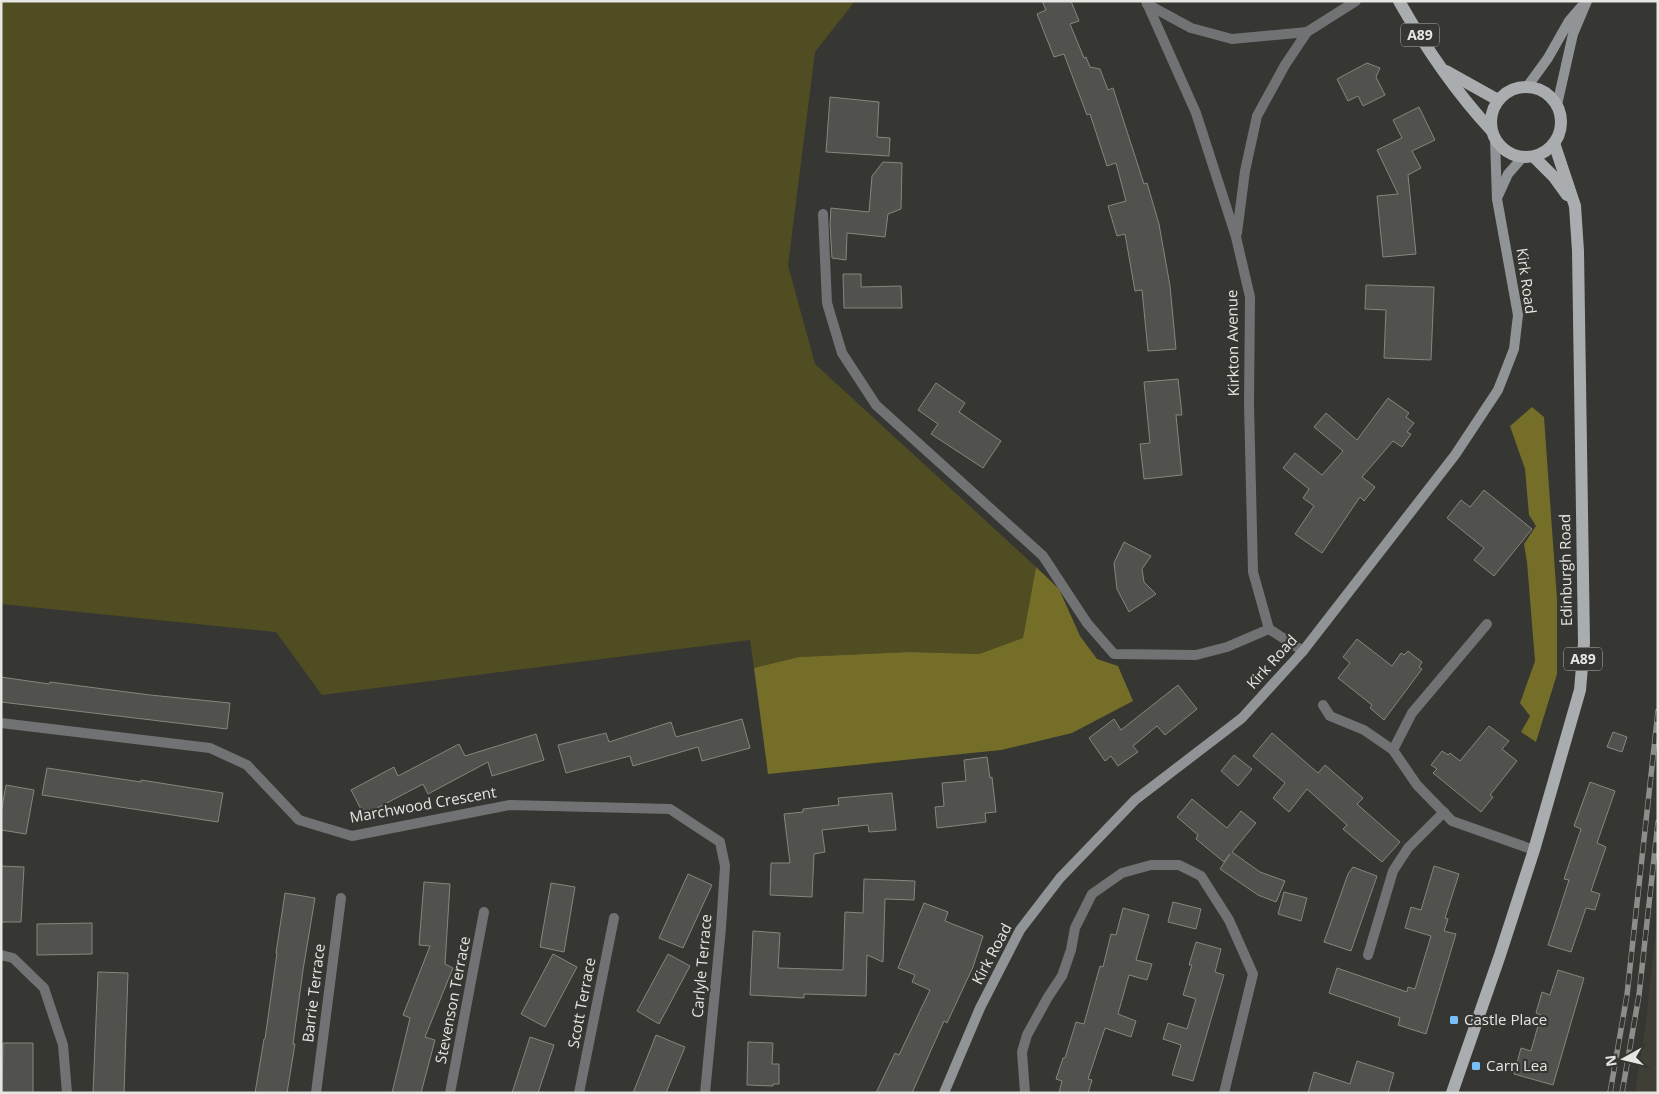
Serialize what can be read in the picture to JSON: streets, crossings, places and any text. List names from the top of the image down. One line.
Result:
{"streets":{"main road":["A89","Kirk Road","Edinburgh Road"],"street":["Kirkton Avenue","Marchwood Crescent","Carlyle Terrace","Barrie Terrace","Stevenson Terrace","Scott Terrace"]},"crossings":[["A89","Kirk Road"],["A89","Edinburgh Road"],["Kirk Road","Edinburgh Road"],["Marchwood Crescent","Carlyle Terrace"]],"places":{"transit":["Castle Place","Carn Lea"]},"north":"left"}
